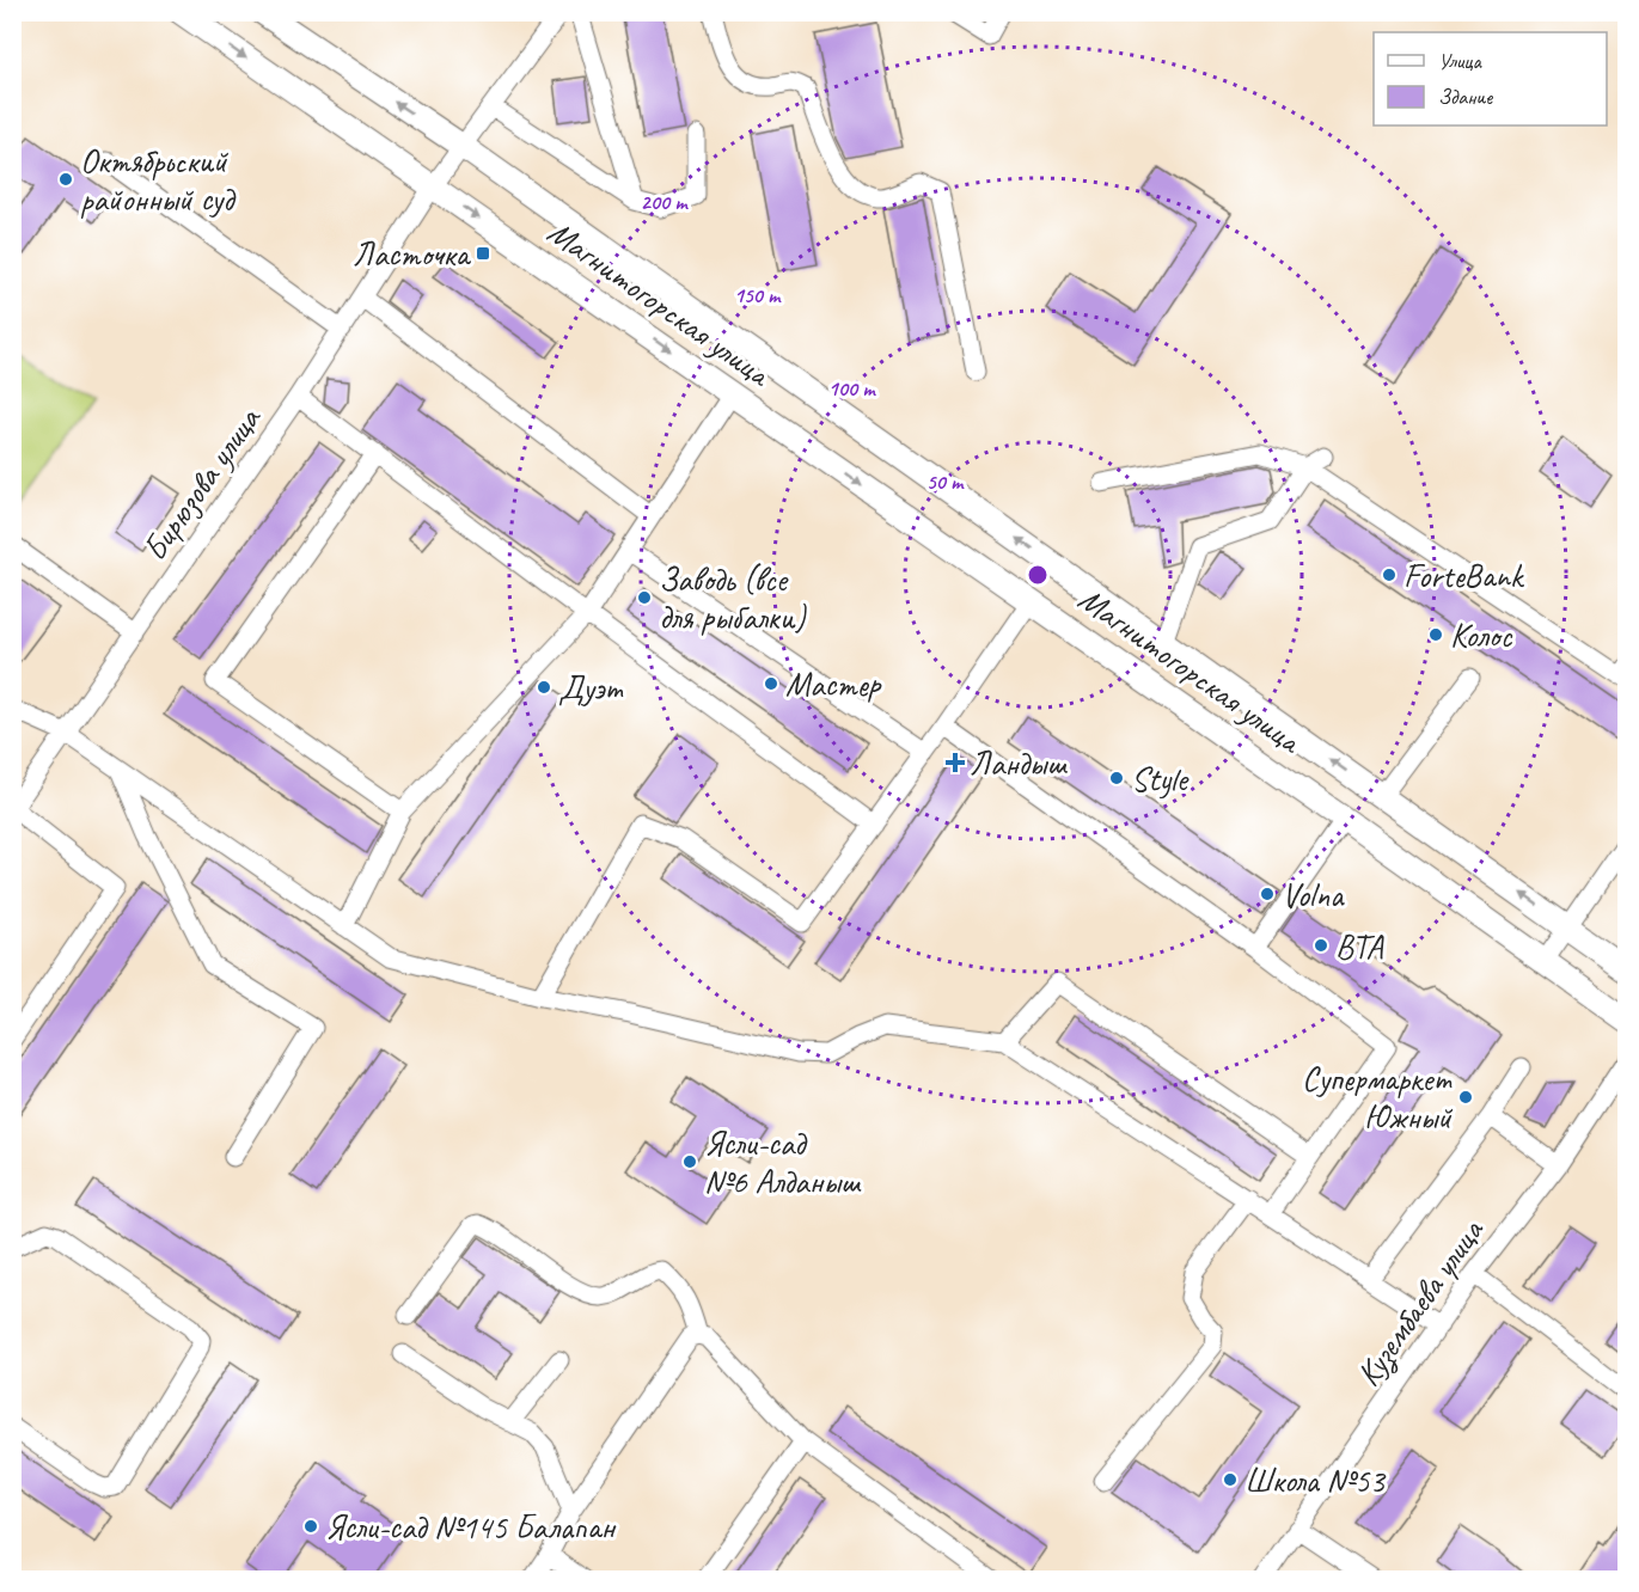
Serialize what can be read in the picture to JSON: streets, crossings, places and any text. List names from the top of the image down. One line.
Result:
{"streets":{"main road":["Магнитогорская улица"],"street":["Бирюзова улица","Кузембаева улица"]},"crossings":[["Магнитогорская улица","Бирюзова улица"]],"places":{"other":["Октябрьский районный суд","ForteBank","Заводь (все для рыбалки)","Колос","Мастер","Дуэт","Style","Volna","BTA","Супермаркет Южный","Ясли-сад №6 Алданыш","Школа №53","Ясли-сад №145 Балапан"],"transit":["Ласточка"],"health":["Ландыш"]},"legend":["Улица","Здание"],"rings":["200 m","150 m","100 m","50 m"]}
